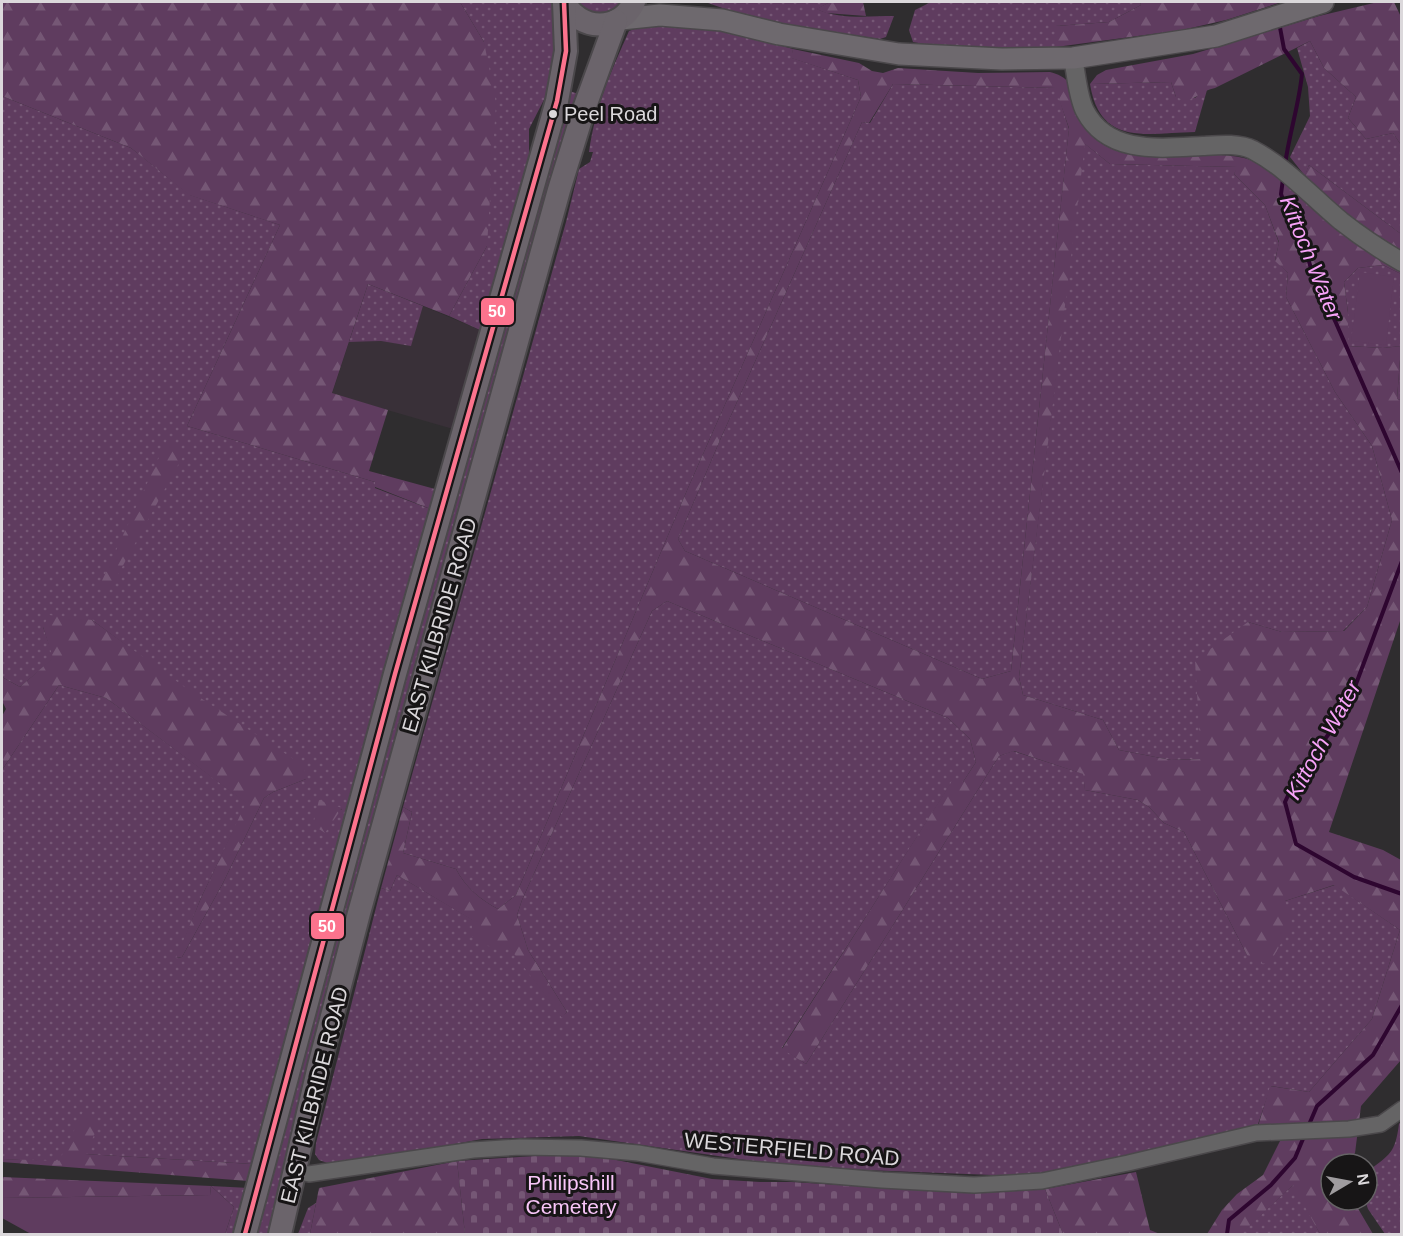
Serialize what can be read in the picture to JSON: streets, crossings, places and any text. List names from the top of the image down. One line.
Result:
{"streets":{"main road":["EAST KILBRIDE ROAD"],"street":["WESTERFIELD ROAD"]},"crossings":[["EAST KILBRIDE ROAD","WESTERFIELD ROAD"]],"water":["Kittoch Water"],"parks":["Philipshill Cemetery"],"places":["Peel Road"],"lines":["transit line 50"],"north":"right"}
